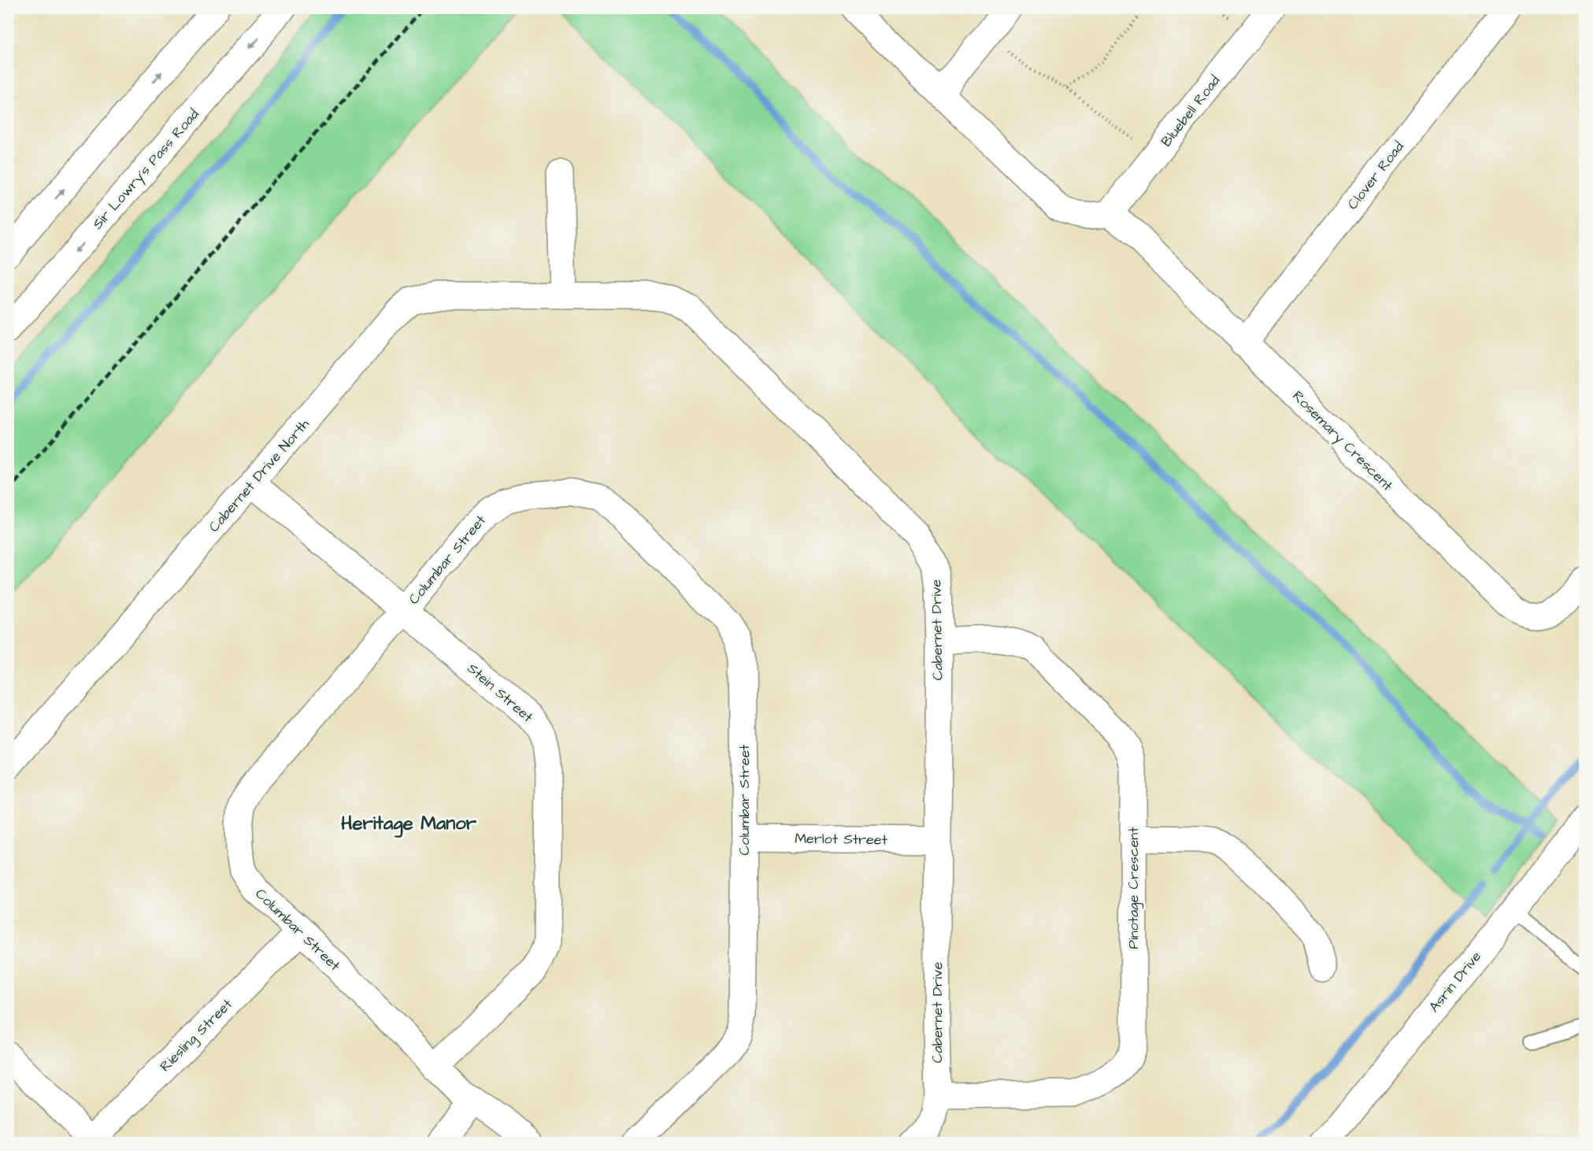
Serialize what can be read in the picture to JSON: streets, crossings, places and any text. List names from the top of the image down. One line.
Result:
{"streets":{"street":["Bluebell Road","Sir Lowry's Pass Road","Clover Road","Rosemary Crescent","Cabernet Drive North","Columbar Street","Cabernet Drive","Stein Street","Merlot Street","Pinotage Crescent","Asrin Drive","Riesling Street"]},"crossings":[["Bluebell Road","Rosemary Crescent"],["Clover Road","Rosemary Crescent"],["Cabernet Drive North","Cabernet Drive"],["Cabernet Drive North","Stein Street"],["Columbar Street","Stein Street"],["Columbar Street","Merlot Street"],["Columbar Street","Riesling Street"],["Cabernet Drive","Merlot Street"],["Cabernet Drive","Pinotage Crescent"]],"districts":["Heritage Manor"]}
